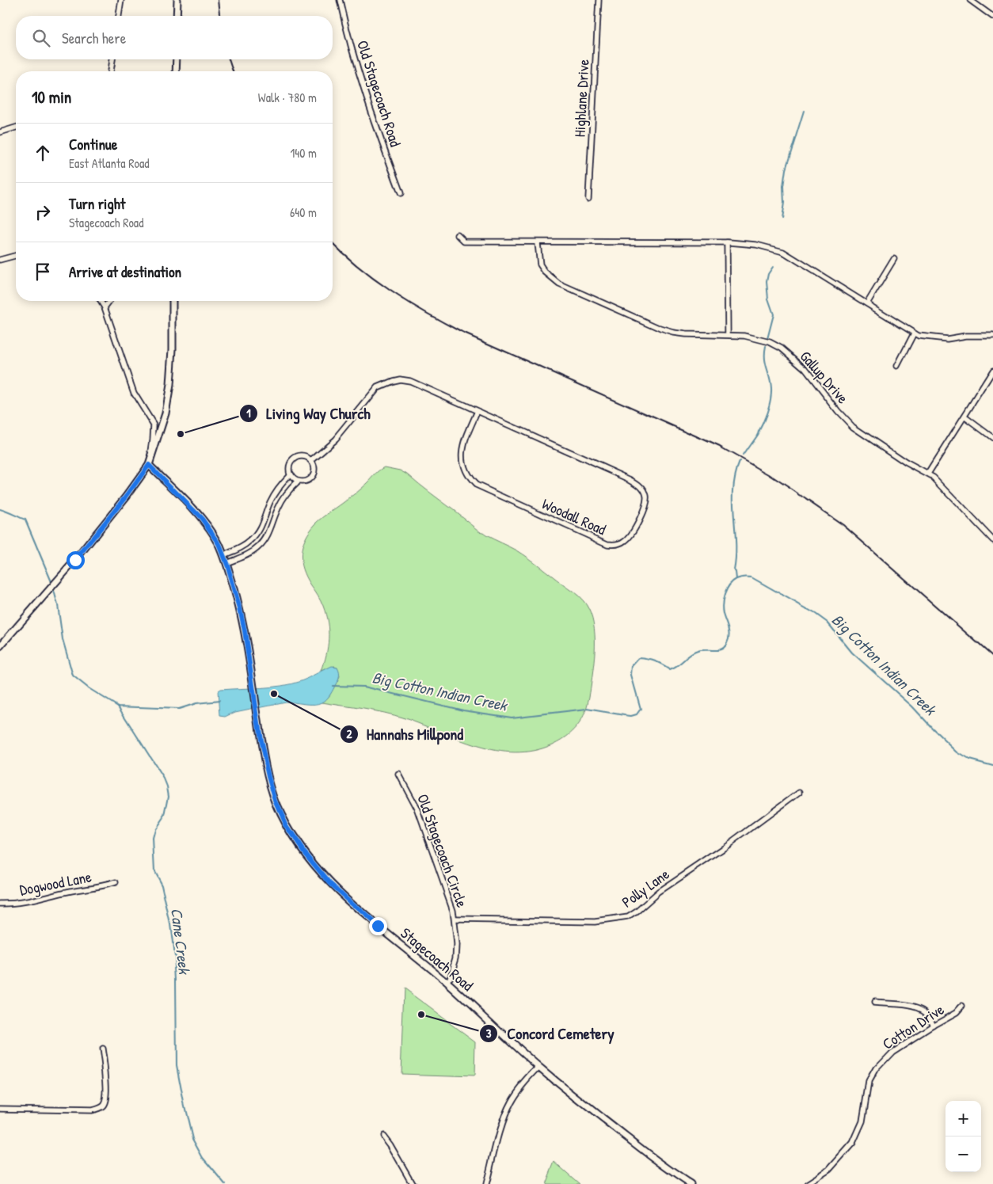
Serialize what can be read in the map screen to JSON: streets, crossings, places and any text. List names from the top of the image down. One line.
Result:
{"streets":{"street":["Old Stagecoach Road","Highlane Drive","Gallup Drive","Woodall Road","Old Stagecoach Circle","Dogwood Lane","Polly Lane","Stagecoach Road","Cotton Drive"]},"crossings":[["Old Stagecoach Circle","Polly Lane"],["Old Stagecoach Circle","Stagecoach Road"]],"water":["Big Cotton Indian Creek","Cane Creek"],"places":["Living Way Church","Hannahs Millpond","Concord Cemetery"],"page":{"search":"Search here","heading":["10 min","Walk · 780 m"],"list":[["Continue","East Atlanta Road","140 m"],["Turn right","Stagecoach Road","640 m"],"Arrive at destination"],"map_buttons":["+","−"]}}
